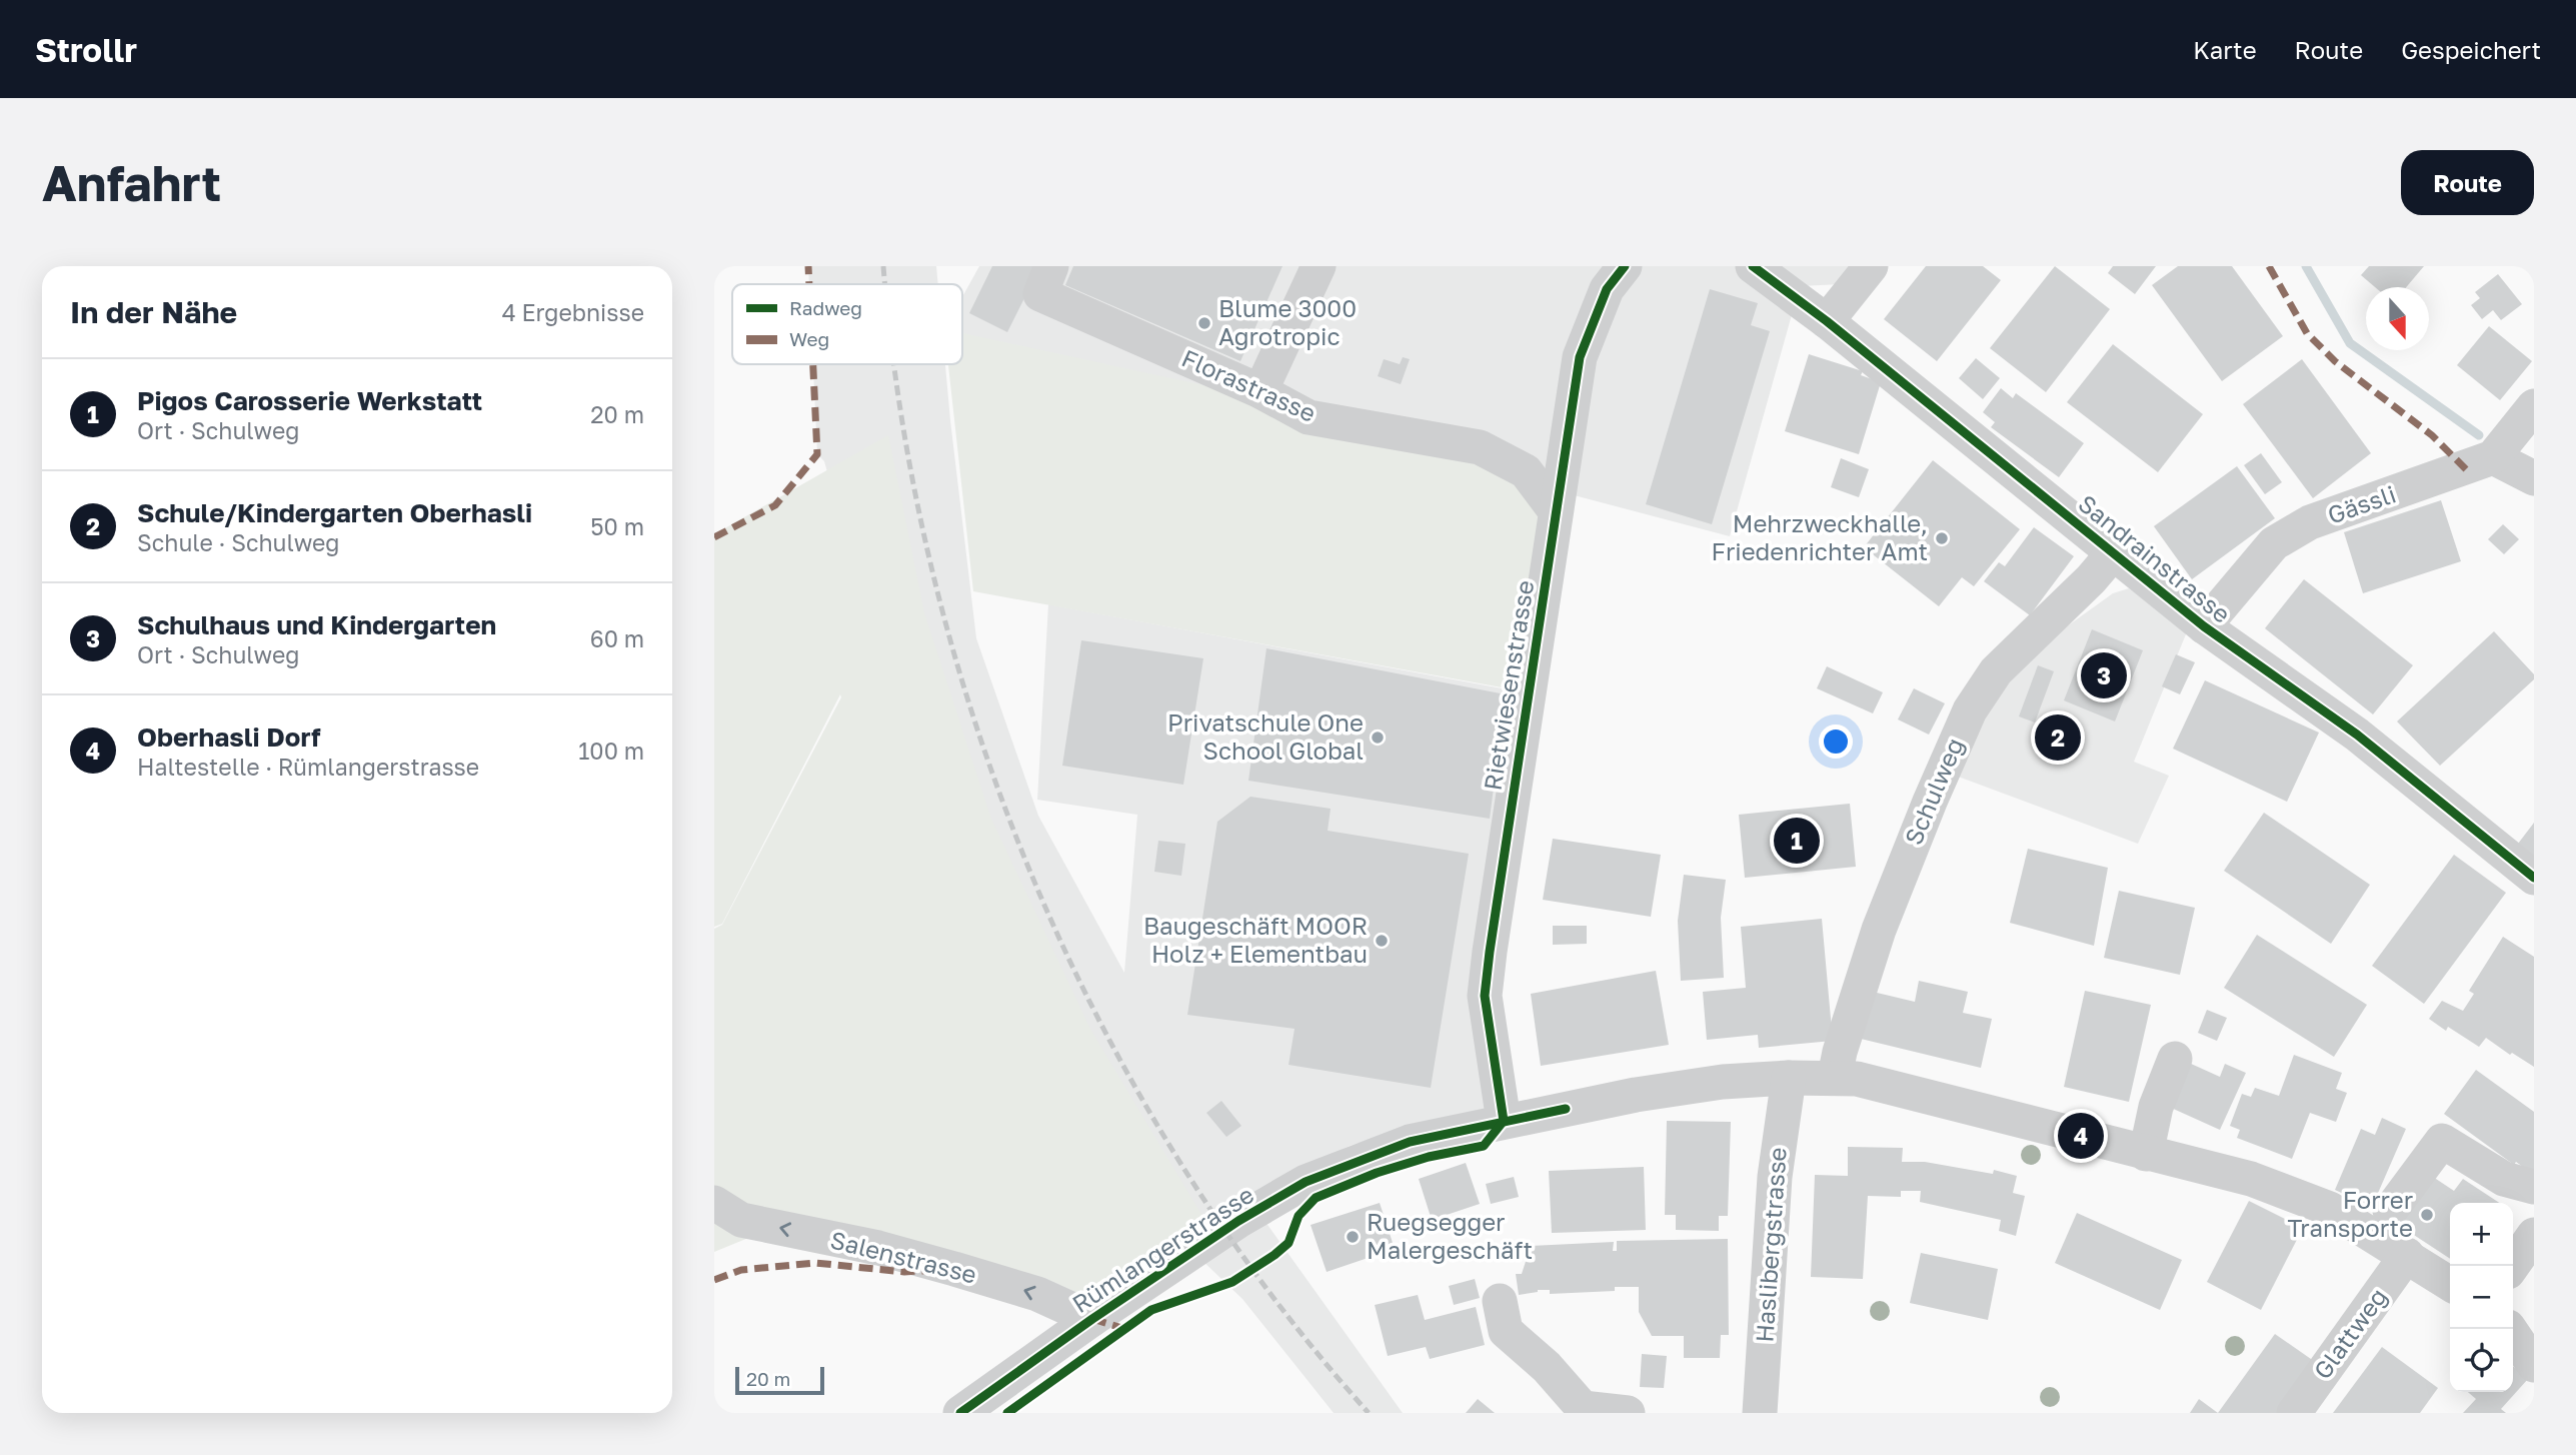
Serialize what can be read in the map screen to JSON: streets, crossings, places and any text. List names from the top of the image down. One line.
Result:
{"streets":{"street":["Florastrasse","Gässli","Sandrainstrasse","Rietwiesenstrasse","Schulweg","Haslibergstrasse","Rümlangerstrasse","Salenstrasse","Glattweg"]},"crossings":[["Florastrasse","Rietwiesenstrasse"],["Gässli","Sandrainstrasse"],["Sandrainstrasse","Schulweg"],["Rietwiesenstrasse","Rümlangerstrasse"],["Schulweg","Rümlangerstrasse"],["Haslibergstrasse","Rümlangerstrasse"],["Rümlangerstrasse","Salenstrasse"],["Rümlangerstrasse","Glattweg"]],"one_way":["Salenstrasse"],"places":["Blume 3000 Agrotropic","Mehrzweckhalle, Friedenrichter Amt","Privatschule One School Global","Baugeschäft MOOR Holz + Elementbau","Forrer Transporte","Ruegsegger Malergeschäft"],"legend":["Radweg","Weg"],"scale_bar":"20 m","north":"bottom","page":{"header":"Strollr","nav":["Karte","Route","Gespeichert"],"buttons":"Route","title":"Anfahrt","heading":["In der Nähe","4 Ergebnisse"],"list":[{"mark":"1","name":"Pigos Carosserie Werkstatt","note":"Ort · Schulweg","value":"20 m"},{"mark":"2","name":"Schule/Kindergarten Oberhasli","note":"Schule · Schulweg","value":"50 m"},{"mark":"3","name":"Schulhaus und Kindergarten","note":"Ort · Schulweg","value":"60 m"},{"mark":"4","name":"Oberhasli Dorf","note":"Haltestelle · Rümlangerstrasse","value":"100 m"}],"pins":["3","2","1","4"],"map_buttons":["+","−"],"scale":"20 m"}}
